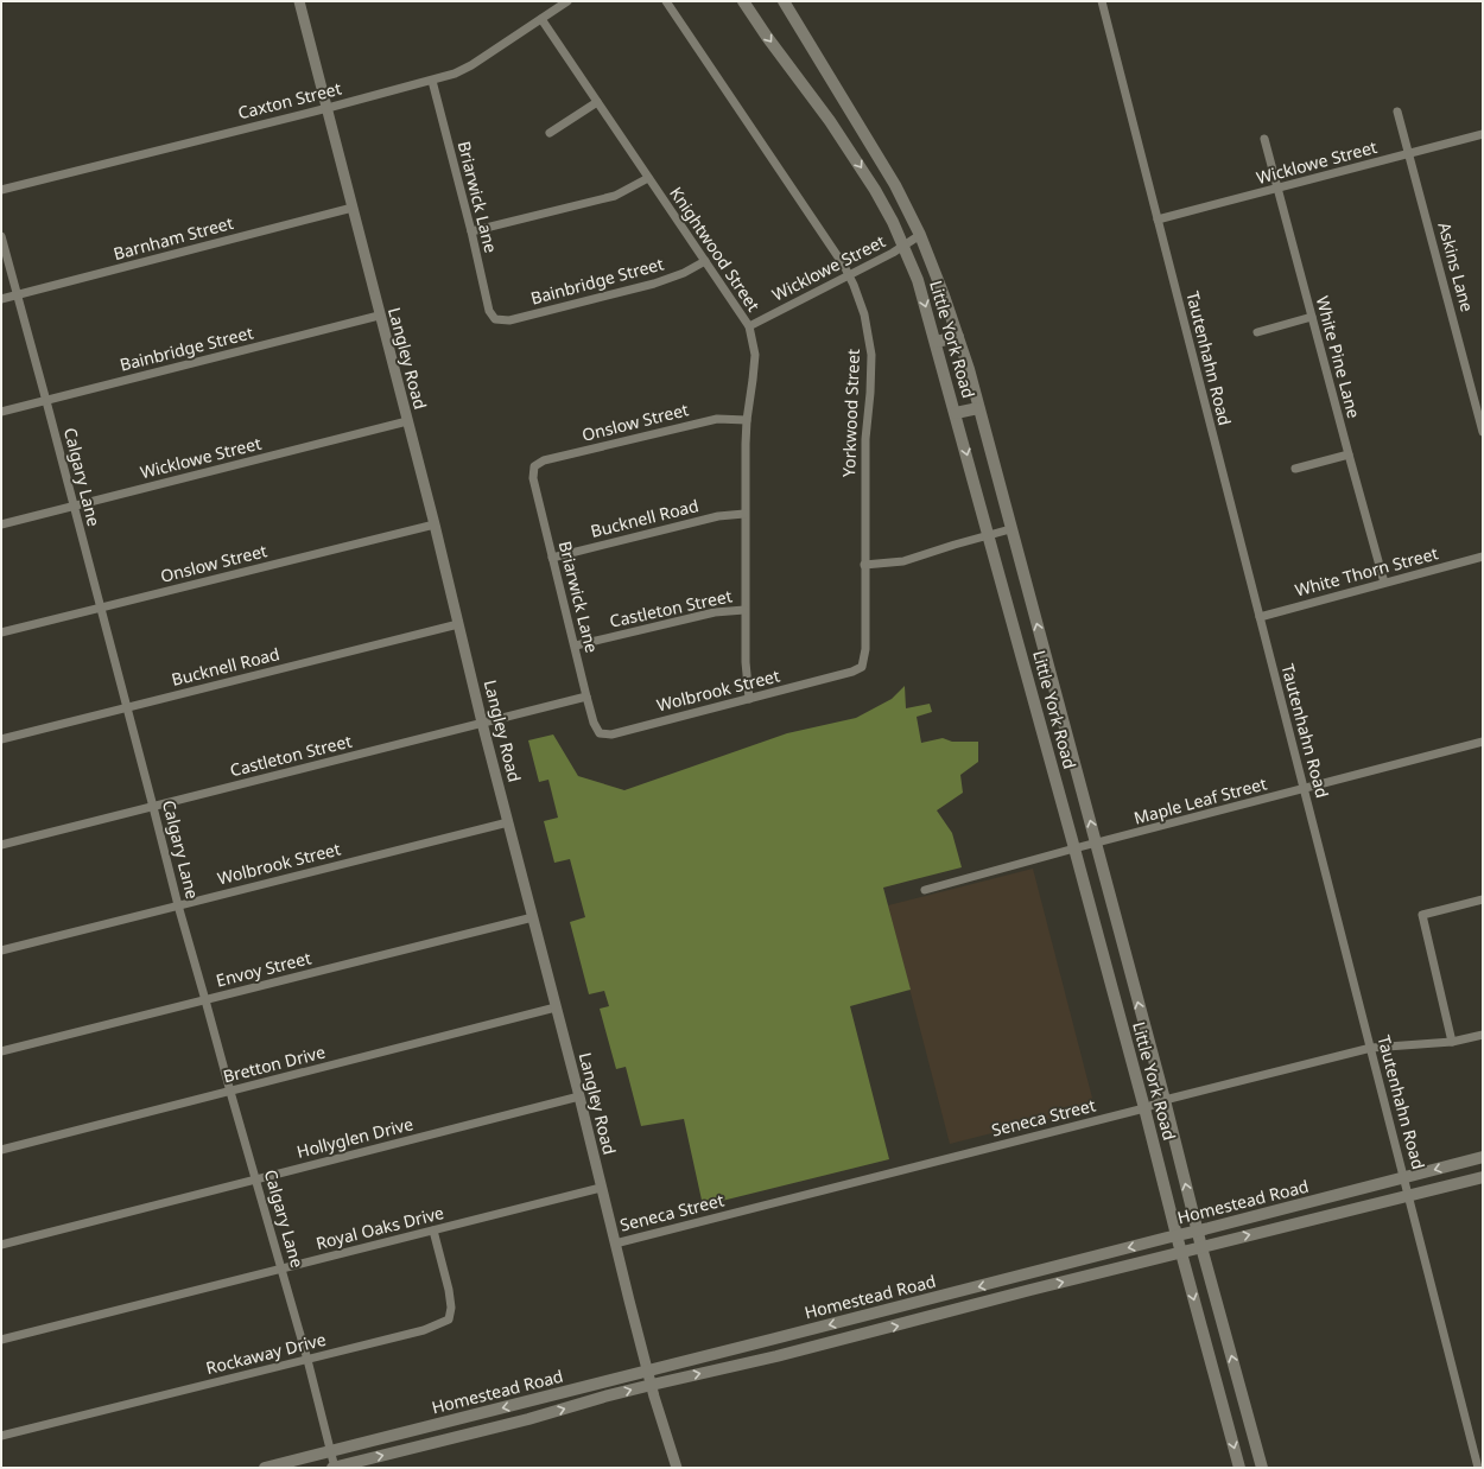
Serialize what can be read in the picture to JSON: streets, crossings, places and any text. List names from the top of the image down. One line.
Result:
{"streets":{"main road":["Little York Road","Homestead Road"],"street":["Caxton Street","Wicklowe Street","Briarwick Lane","Barnham Street","Knightwood Street","Askins Lane","Bainbridge Street","White Pine Lane","Langley Road","Tautenhahn Road","Yorkwood Street","Onslow Street","Calgary Lane","Bucknell Road","White Thorn Street","Castleton Street","Wolbrook Street","Maple Leaf Street","Envoy Street","Bretton Drive","Seneca Street","Hollyglen Drive","Royal Oaks Drive","Rockaway Drive"]},"crossings":[["Caxton Street","Briarwick Lane"],["Caxton Street","Knightwood Street"],["Caxton Street","Langley Road"],["Wicklowe Street","Knightwood Street"],["Wicklowe Street","Askins Lane"],["Wicklowe Street","Little York Road"],["Wicklowe Street","White Pine Lane"],["Wicklowe Street","Langley Road"],["Wicklowe Street","Tautenhahn Road"],["Wicklowe Street","Yorkwood Street"],["Wicklowe Street","Calgary Lane"],["Briarwick Lane","Bainbridge Street"],["Briarwick Lane","Onslow Street"],["Briarwick Lane","Bucknell Road"],["Briarwick Lane","Castleton Street"],["Briarwick Lane","Wolbrook Street"],["Barnham Street","Langley Road"],["Barnham Street","Calgary Lane"],["Knightwood Street","Bainbridge Street"],["Knightwood Street","Onslow Street"],["Knightwood Street","Bucknell Road"],["Knightwood Street","Castleton Street"],["Knightwood Street","Wolbrook Street"],["Bainbridge Street","Langley Road"],["Bainbridge Street","Calgary Lane"],["Little York Road","Maple Leaf Street"],["Little York Road","Seneca Street"],["Little York Road","Homestead Road"],["White Pine Lane","White Thorn Street"],["Langley Road","Onslow Street"],["Langley Road","Bucknell Road"],["Langley Road","Castleton Street"],["Langley Road","Wolbrook Street"],["Langley Road","Envoy Street"],["Langley Road","Bretton Drive"],["Langley Road","Seneca Street"],["Langley Road","Hollyglen Drive"],["Langley Road","Homestead Road"],["Langley Road","Royal Oaks Drive"],["Tautenhahn Road","White Thorn Street"],["Tautenhahn Road","Maple Leaf Street"],["Tautenhahn Road","Seneca Street"],["Tautenhahn Road","Homestead Road"],["Yorkwood Street","Wolbrook Street"],["Onslow Street","Calgary Lane"],["Calgary Lane","Bucknell Road"],["Calgary Lane","Castleton Street"],["Calgary Lane","Wolbrook Street"],["Calgary Lane","Envoy Street"],["Calgary Lane","Bretton Drive"],["Calgary Lane","Hollyglen Drive"],["Calgary Lane","Homestead Road"],["Calgary Lane","Royal Oaks Drive"],["Calgary Lane","Rockaway Drive"],["Royal Oaks Drive","Rockaway Drive"]]}
